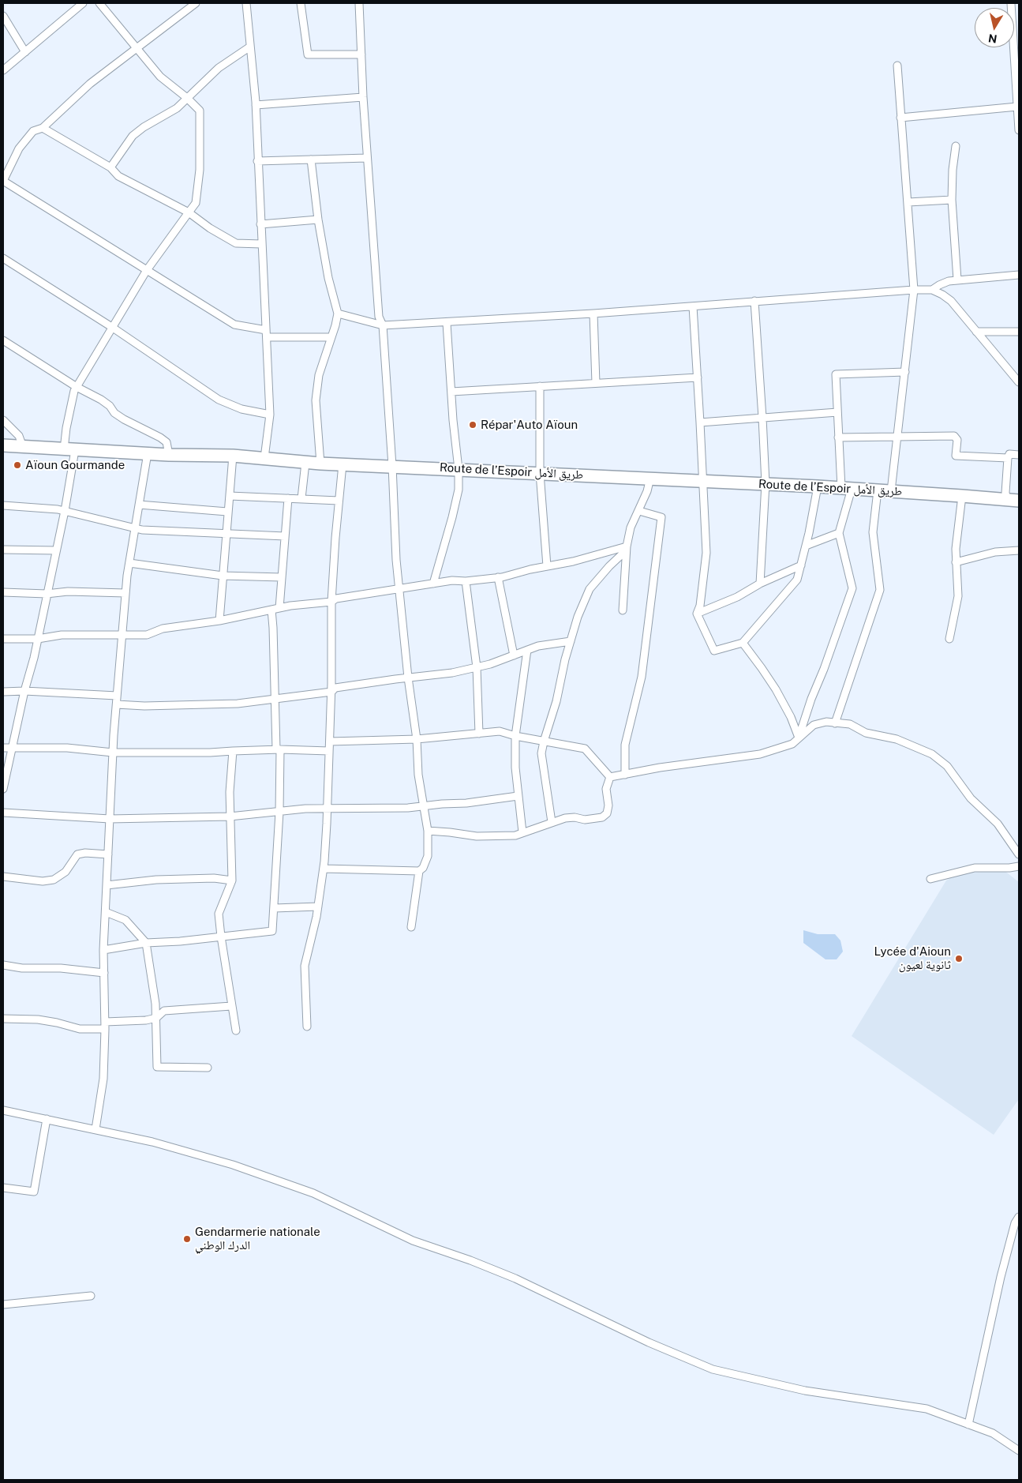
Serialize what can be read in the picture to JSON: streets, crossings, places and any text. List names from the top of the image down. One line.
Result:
{"streets":{"highway":["Route de l’Espoir طريق الأمل"]},"places":["Répar'Auto Aïoun","Aïoun Gourmande","Lycée d'Aioun ثانوية لعيون","Gendarmerie nationale الدرك الوطني"],"north":"bottom"}
